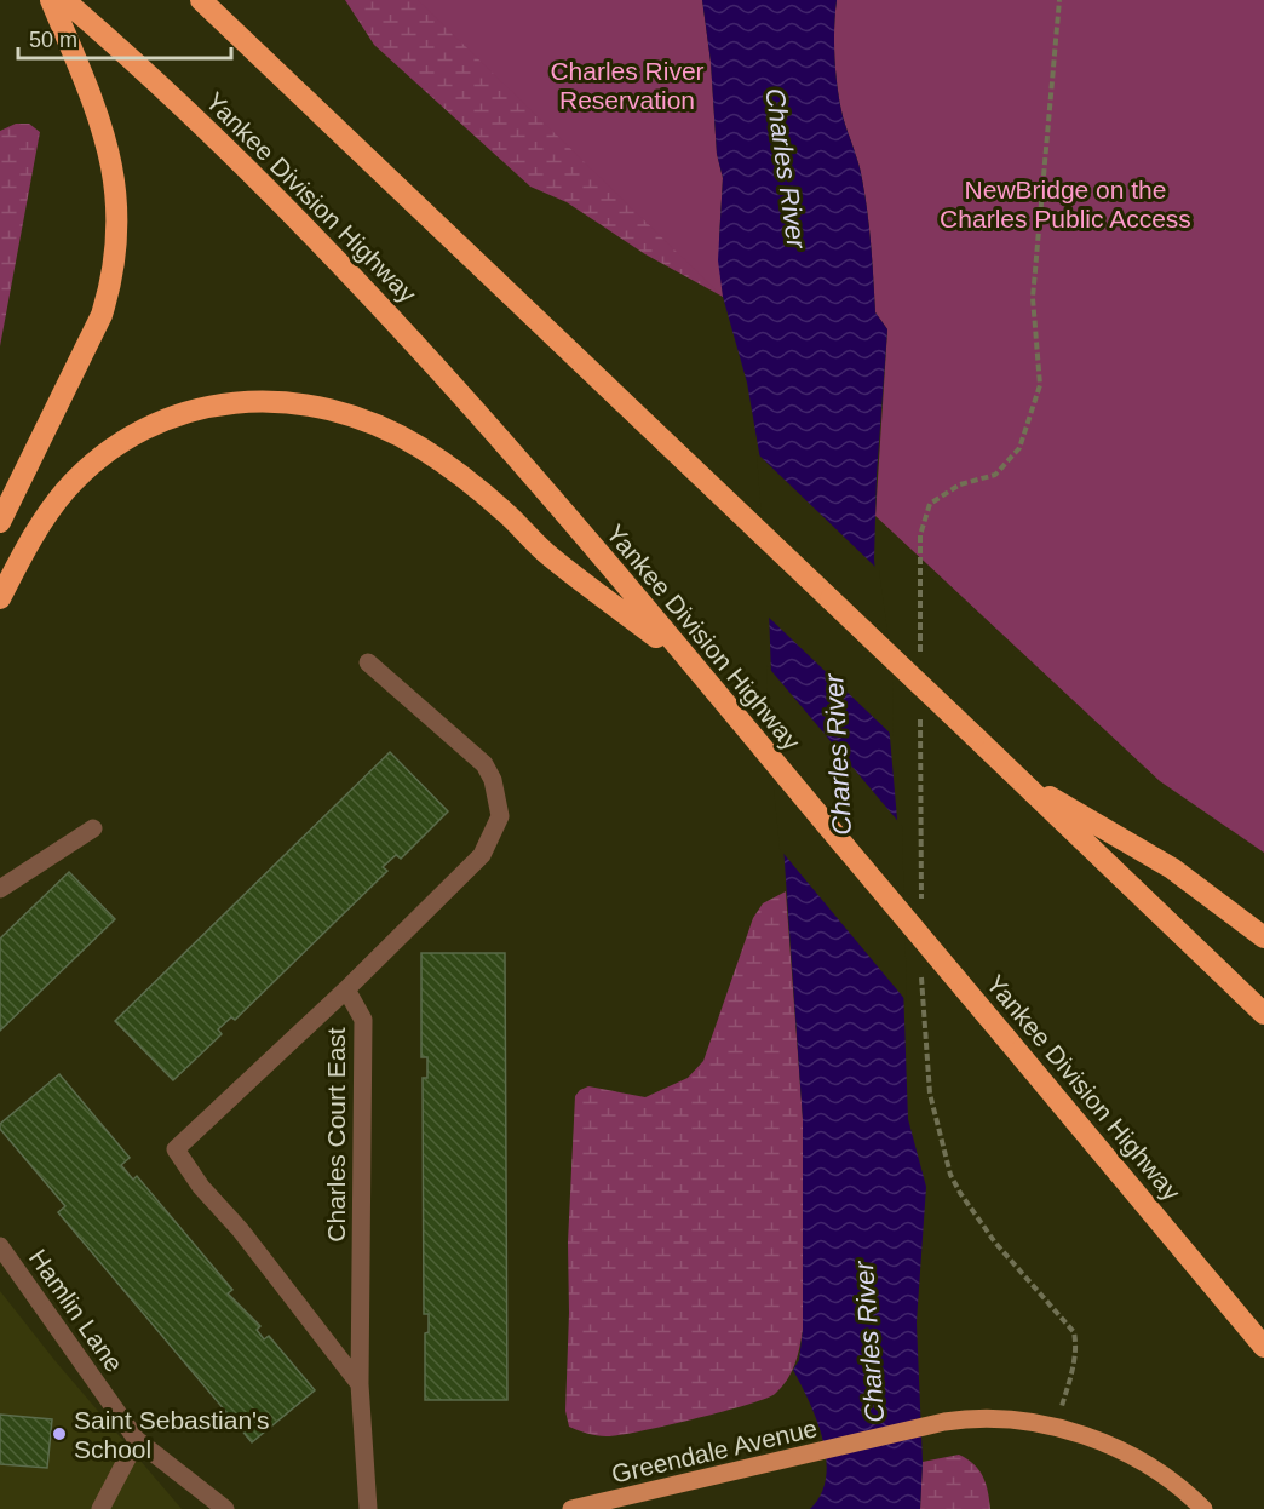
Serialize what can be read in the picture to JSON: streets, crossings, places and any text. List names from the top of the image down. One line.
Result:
{"streets":{"highway":["Yankee Division Highway"],"main road":["Greendale Avenue"],"street":["Charles Court East","Hamlin Lane"]},"water":["Charles River"],"parks":["Charles River Reservation","NewBridge on the Charles Public Access"],"places":["Saint Sebastian's School"],"scale_bar":"50 m"}
